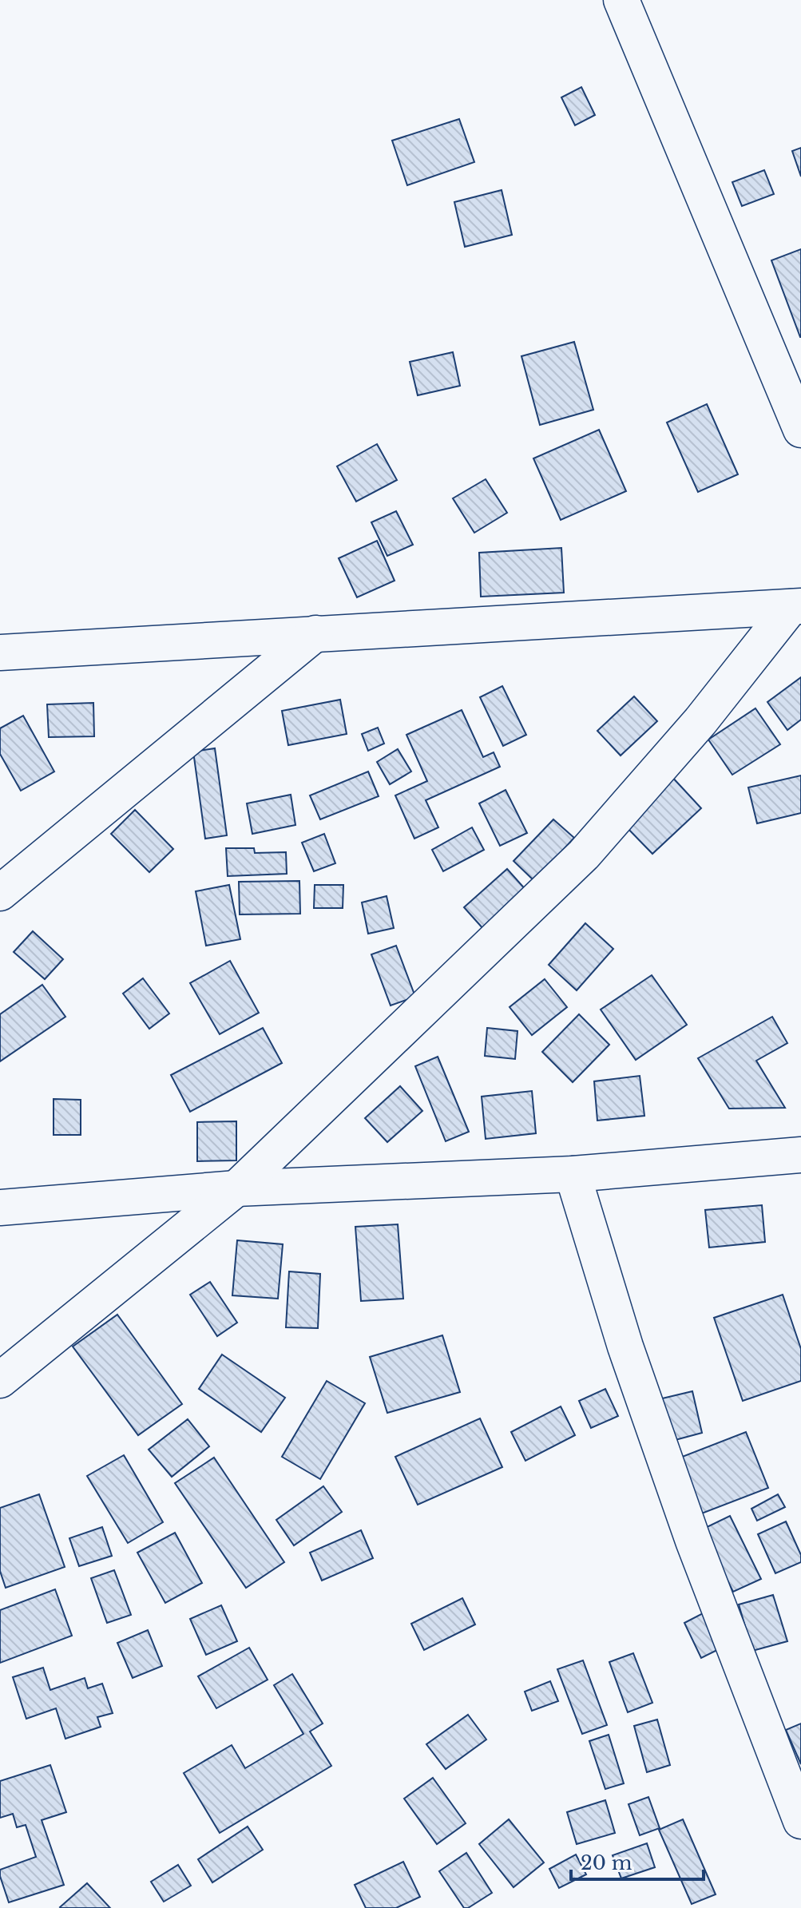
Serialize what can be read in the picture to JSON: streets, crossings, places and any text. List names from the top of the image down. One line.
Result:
{"scale_bar":"20 m"}
